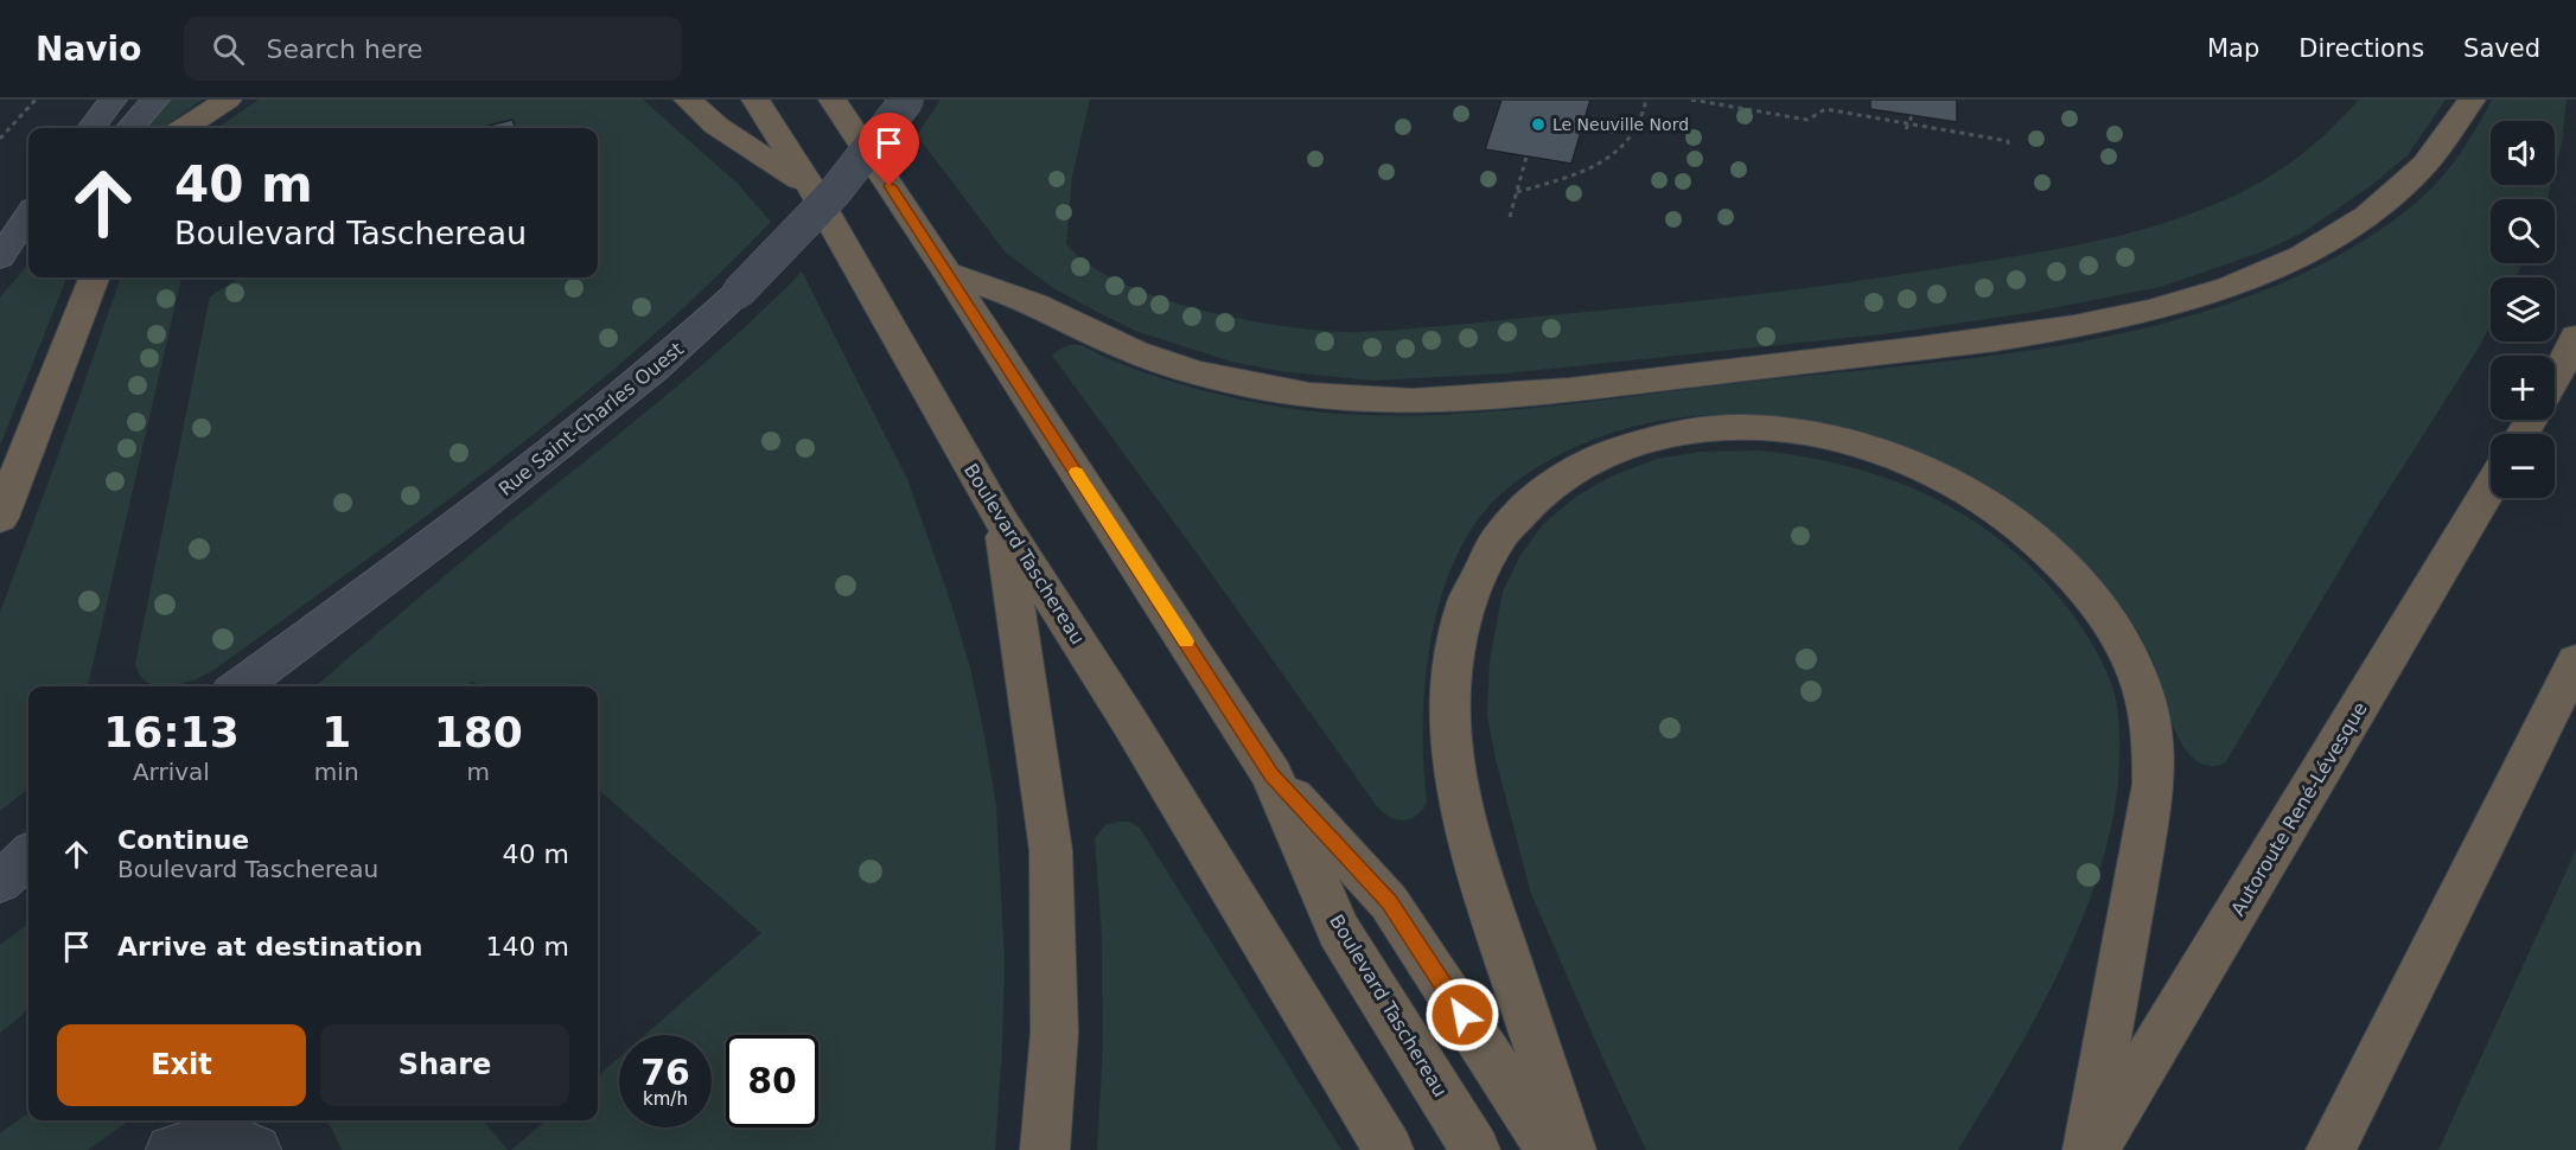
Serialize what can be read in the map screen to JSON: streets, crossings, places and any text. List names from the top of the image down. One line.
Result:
{"streets":{"highway":["Boulevard Taschereau","Autoroute René-Lévesque"],"street":["Rue Saint-Charles Ouest"]},"places":["Le Neuville Nord"],"page":{"header":"Navio","search":"Search here","nav":["Map","Directions","Saved"],"map_buttons":["+","−"],"turn":["40 m","Boulevard Taschereau"],"eta":["16:13","Arrival","1","min","180","m"],"list":[{"name":"Continue","note":"Boulevard Taschereau","value":"40 m"},{"name":"Arrive at destination","value":"140 m"}],"buttons":["Exit","Share"],"speed":"76 km/h","limit":"80"}}
